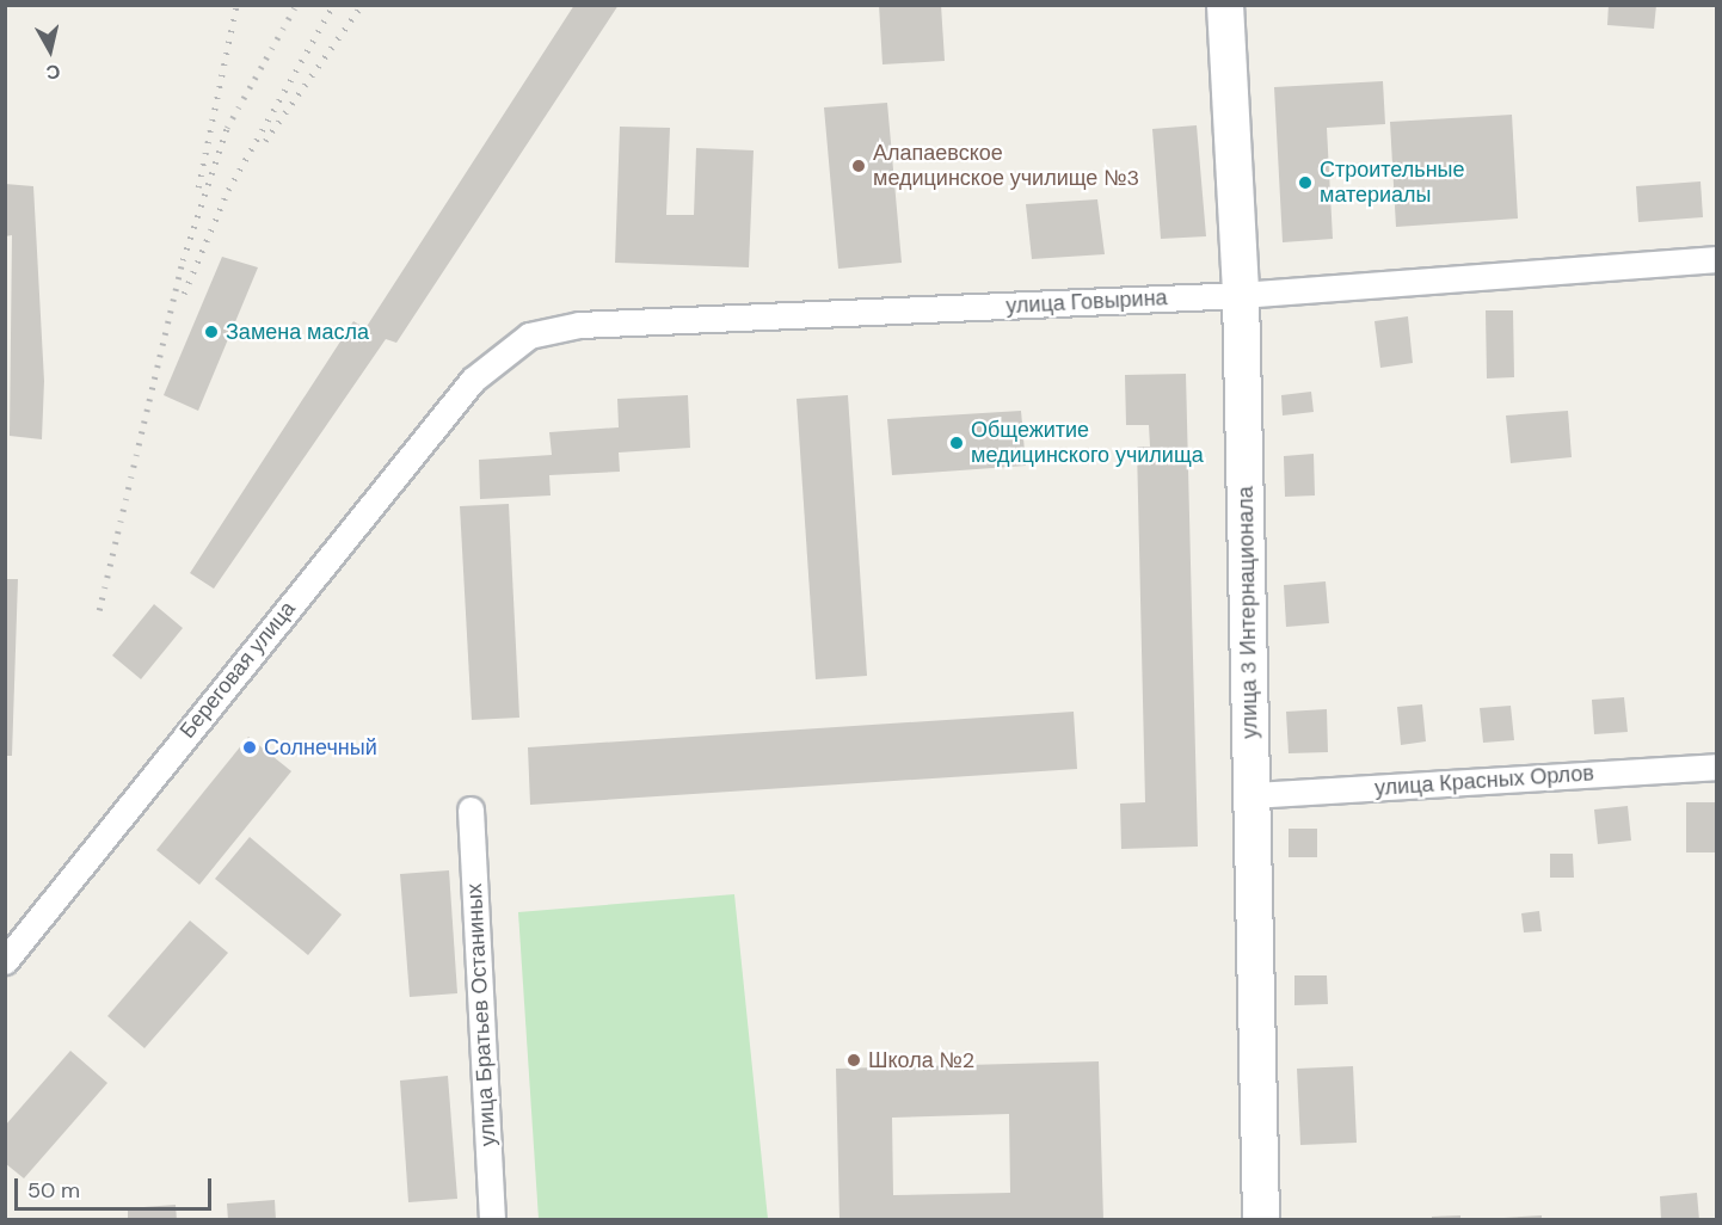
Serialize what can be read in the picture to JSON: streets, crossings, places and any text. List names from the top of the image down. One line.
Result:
{"streets":{"main road":["улица 3 Интернационала"],"street":["улица Говырина","Береговая улица","улица Красных Орлов","улица Братьев Останиных"]},"crossings":[["улица Говырина","улица 3 Интернационала"],["улица Говырина","Береговая улица"],["улица 3 Интернационала","улица Красных Орлов"]],"places":["Алапаевское медицинское училище №3","Строительные материалы","Замена масла","Общежитие медицинского училища","Солнечный","Школа №2"],"scale_bar":"50 m","north":"bottom"}
